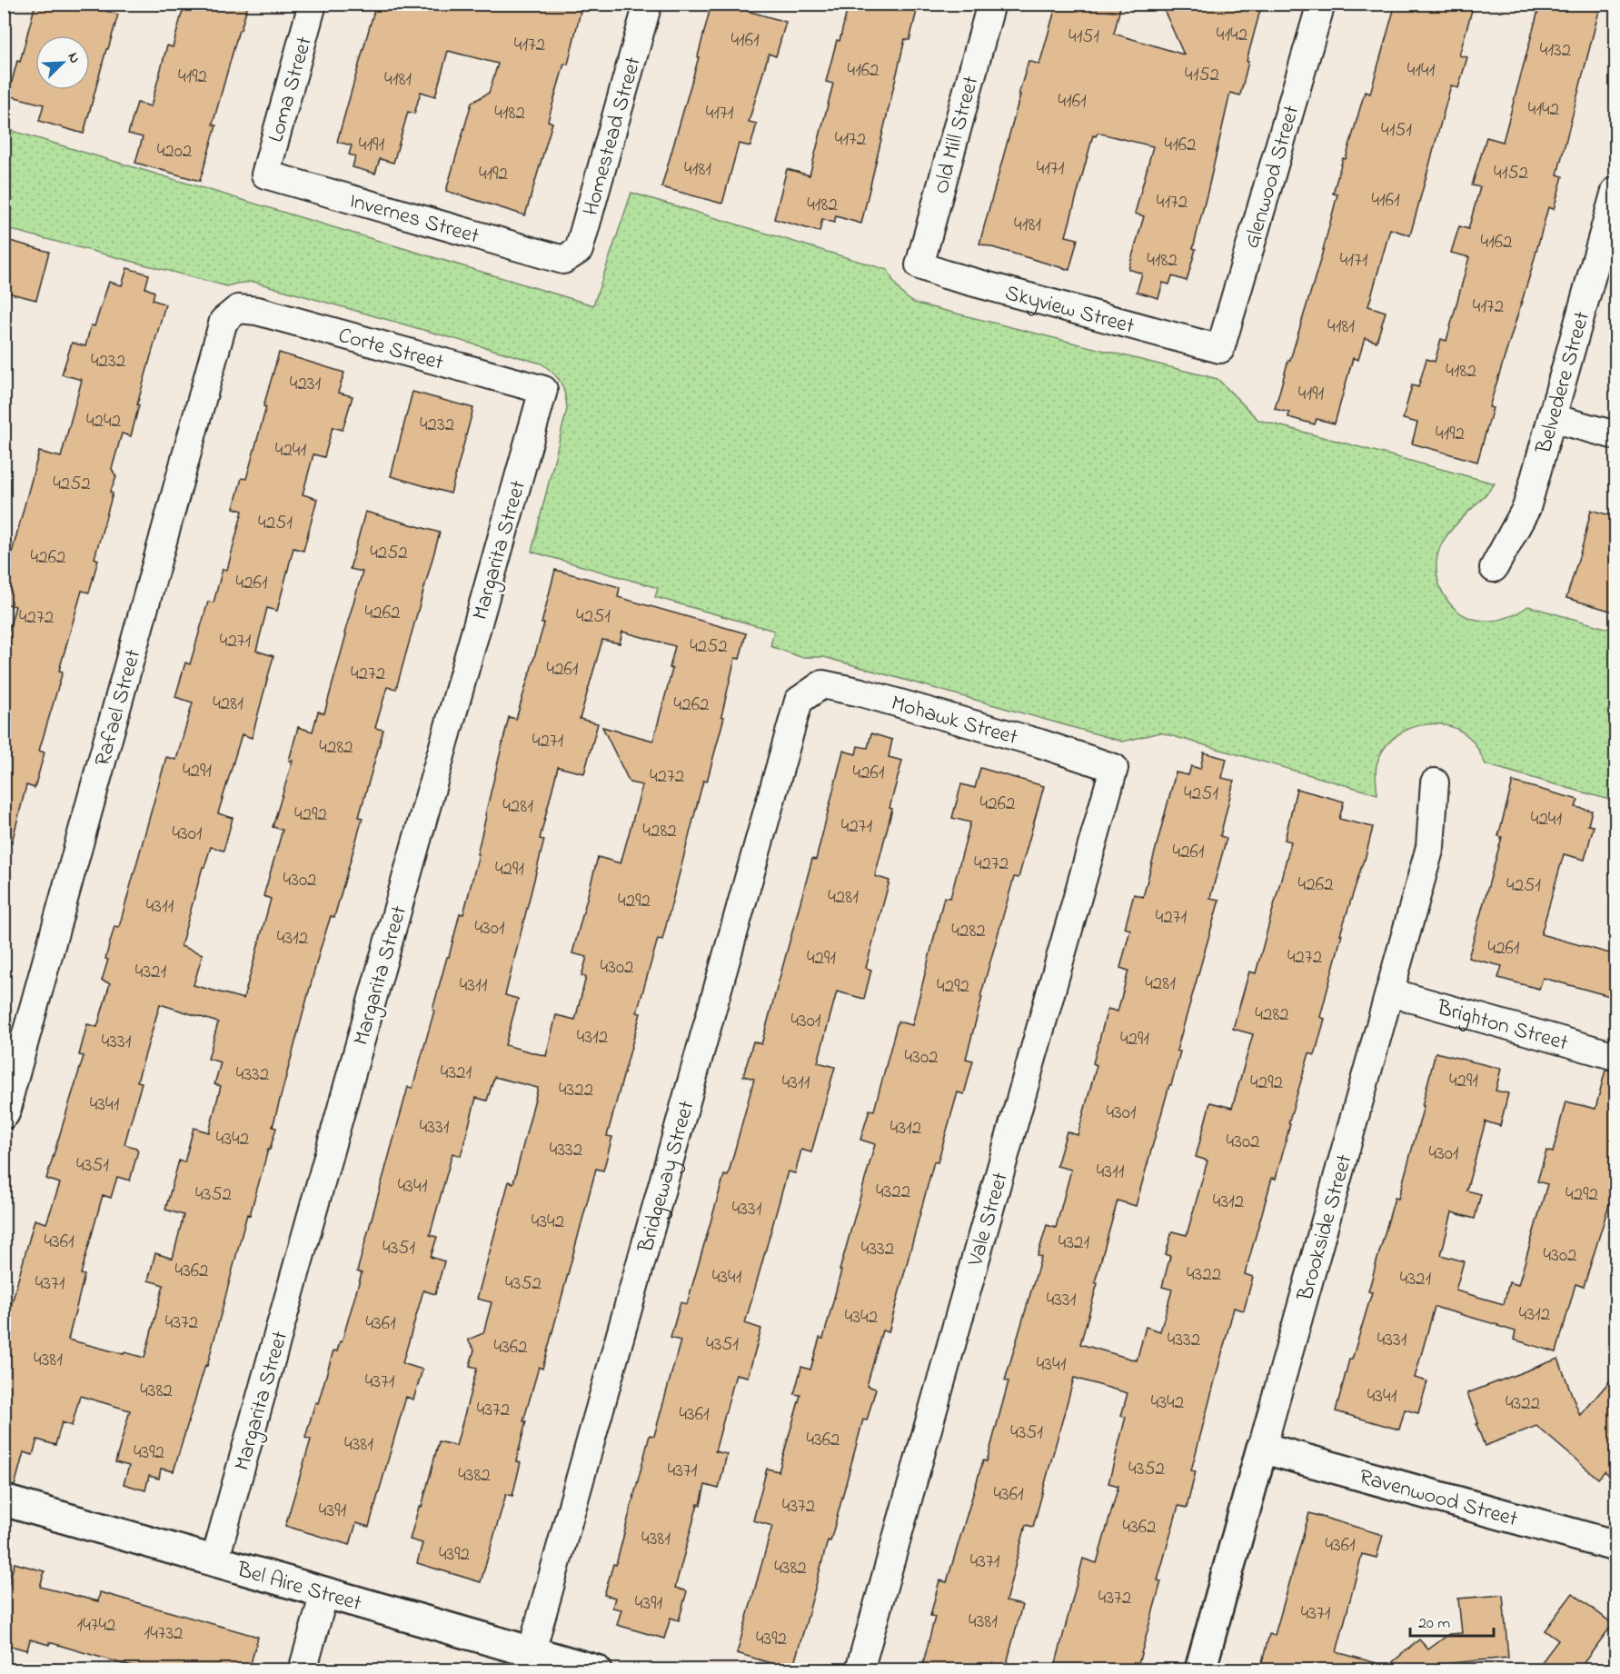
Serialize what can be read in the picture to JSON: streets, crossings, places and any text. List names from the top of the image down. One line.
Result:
{"streets":{"street":["Loma Street","Old Mill Street","Homestead Street","Glenwood Street","Invernes Street","Skyview Street","Corte Street","Belvedere Street","Margarita Street","Rafael Street","Mohawk Street","Brighton Street","Bridgeway Street","Vale Street","Brookside Street","Ravenwood Street","Bel Aire Street"]},"crossings":[["Loma Street","Invernes Street"],["Old Mill Street","Skyview Street"],["Homestead Street","Invernes Street"],["Glenwood Street","Skyview Street"],["Corte Street","Margarita Street"],["Corte Street","Rafael Street"],["Margarita Street","Bel Aire Street"],["Mohawk Street","Bridgeway Street"],["Mohawk Street","Vale Street"],["Brighton Street","Brookside Street"],["Bridgeway Street","Bel Aire Street"],["Brookside Street","Ravenwood Street"]],"house_numbers":["4142","4151","4161","4172","4132","4162","4141","4152","4192","4181","4161","4142","4182","4171","4151","4172","4191","4162","4202","4171","4181","4152","4192","4161","4172","4182","4181","4162","4182","4171","4172","4181","4232","4182","4231","4191","4242","4232","4192","4241","4252","4251","4252","4262","4261","4262","4251","4272","4271","4252","4261","4272","4281","4262","4271","4282","4291","4261","4272","4251","4262","4281","4292","4241","4271","4282","4301","4261","4272","4291","4302","4262","4251","4281","4292","4311","4271","4301","4282","4312","4261","4272","4291","4302","4321","4281","4311","4292","4282","4301","4312","4291","4331","4302","4321","4332","4291","4311","4292","4322","4341","4301","4331","4312","4342","4302","4332","4301","4351","4311","4341","4322","4352","4292","4312","4331","4342","4361","4321","4351","4332","4302","4362","4322","4341","4321","4371","4352","4331","4312","4342","4372","4361","4332","4331","4351","4362","4381","4341","4371","4382","4341","4342","4322","4372","4361","4351","4362","4381","4392","4352","4371","4382","4361","4372","4391","4362","4381","4361","4392","4371","4382","4372","4391","4371","4381","14742","14732","4392"],"scale_bar":"20 m","north":"top right"}
